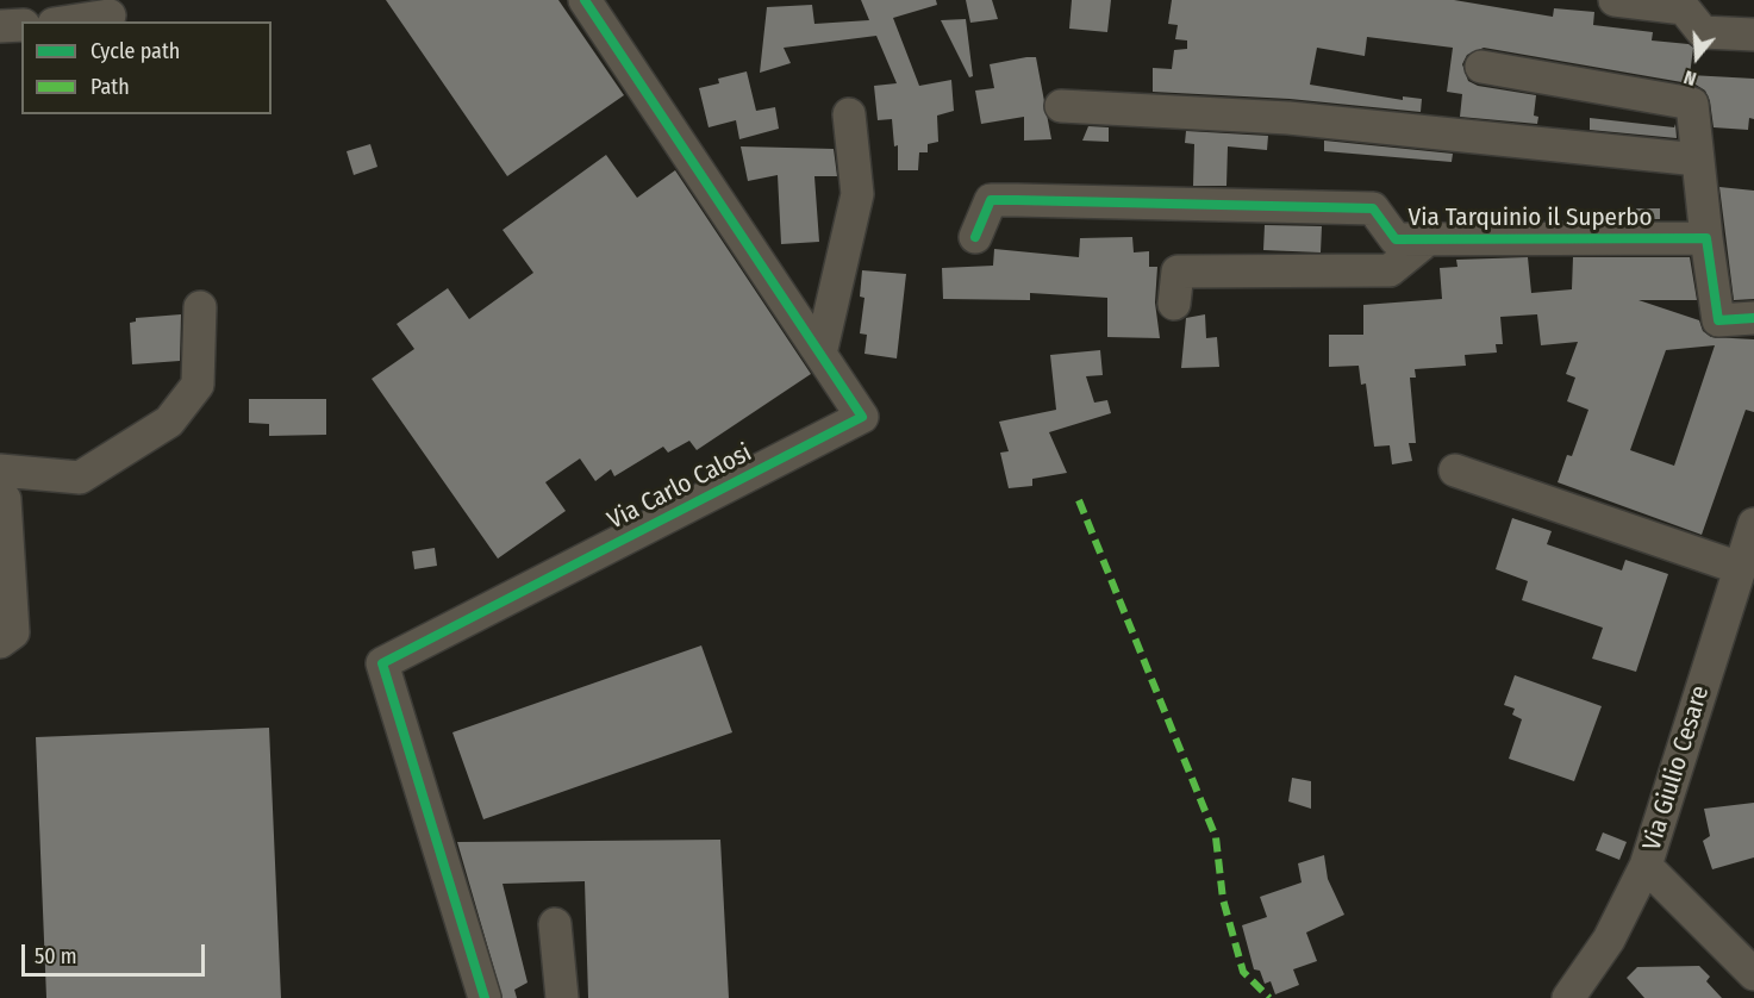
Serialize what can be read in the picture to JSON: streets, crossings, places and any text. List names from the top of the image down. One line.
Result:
{"streets":{"street":["Via Tarquinio il Superbo","Via Carlo Calosi","Via Giulio Cesare"]},"legend":["Cycle path","Path"],"scale_bar":"50 m","north":"bottom"}
